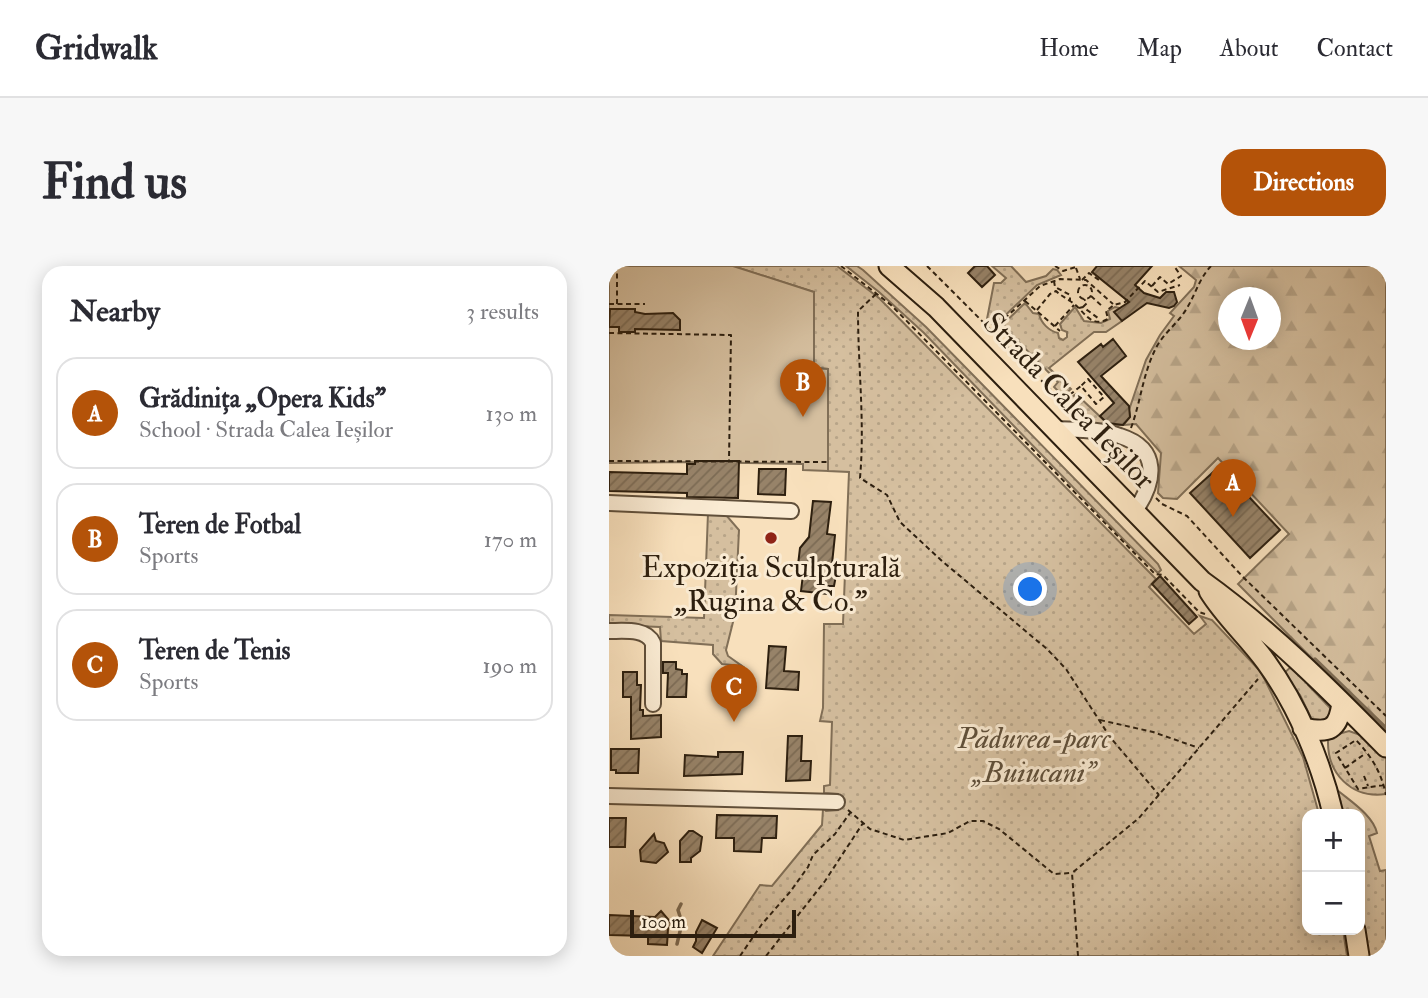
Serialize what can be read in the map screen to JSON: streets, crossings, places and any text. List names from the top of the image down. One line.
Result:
{"streets":{"main road":["Strada Calea Ieșilor"]},"parks":["Pădurea-parc „Buiucani”"],"places":["Expoziția Sculpturală „Rugina & Co.”"],"scale_bar":"100 m","north":"bottom","page":{"header":"Gridwalk","nav":["Home","Map","About","Contact"],"buttons":"Directions","title":"Find us","heading":["Nearby","3 results"],"list":[{"mark":"A","name":"Grădinița „Opera Kids”","note":"School · Strada Calea Ieșilor","value":"130 m"},{"mark":"B","name":"Teren de Fotbal","note":"Sports","value":"170 m"},{"mark":"C","name":"Teren de Tenis","note":"Sports","value":"190 m"}],"pins":["B","A","C"],"map_buttons":["+","−"],"scale":"100 m"}}
